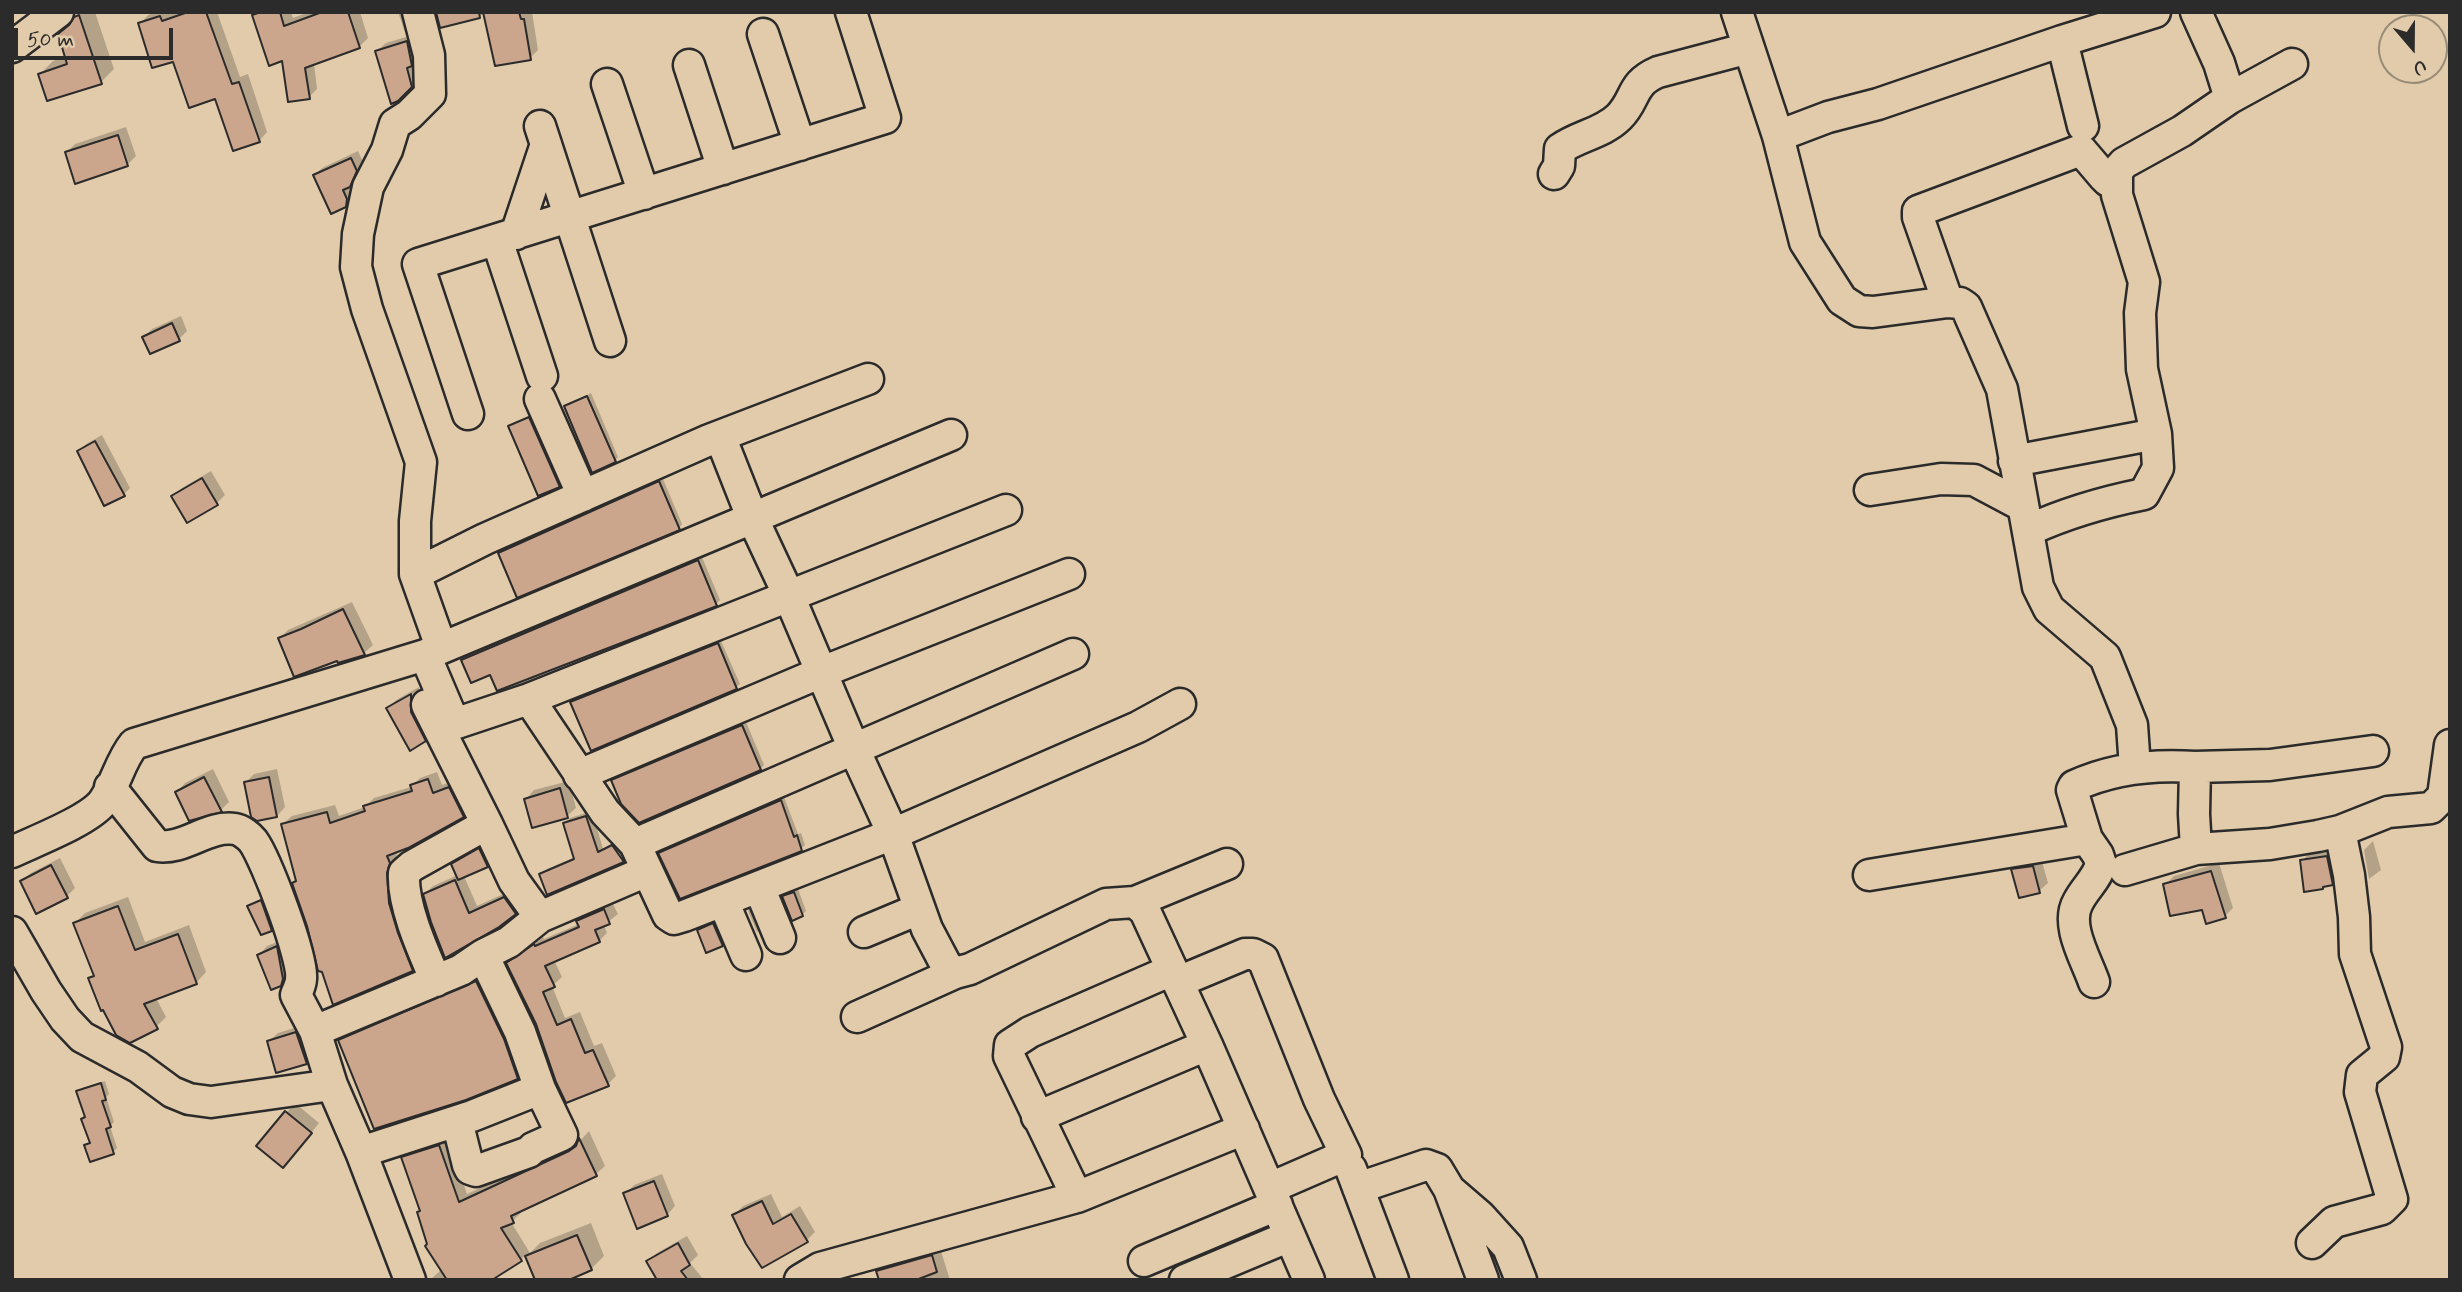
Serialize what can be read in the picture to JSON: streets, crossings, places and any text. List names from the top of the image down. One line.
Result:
{"scale_bar":"50 m","north":"bottom"}
